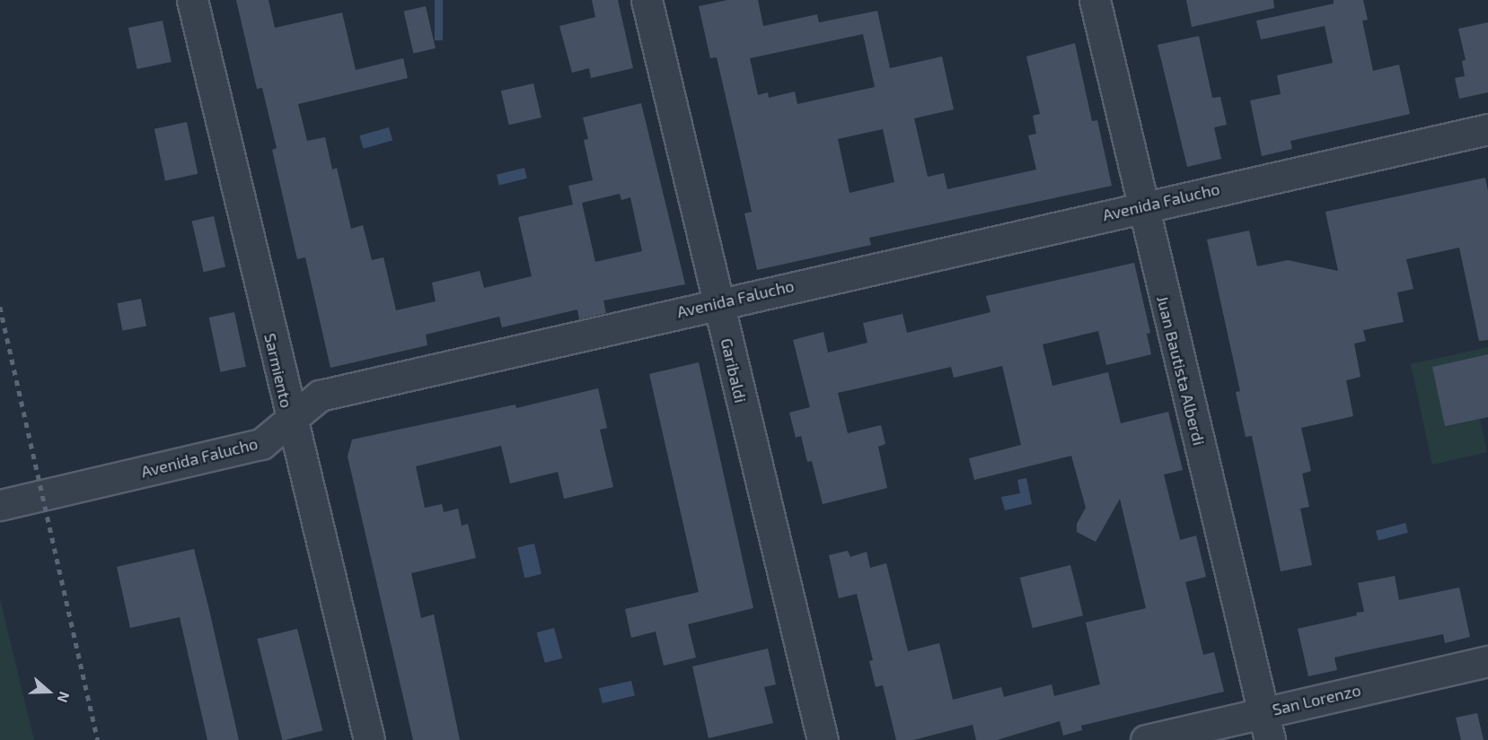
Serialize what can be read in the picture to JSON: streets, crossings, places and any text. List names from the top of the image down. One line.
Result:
{"streets":{"street":["Avenida Falucho","Sarmiento","Garibaldi","Juan Bautista Alberdi","San Lorenzo"]},"crossings":[["Avenida Falucho","Sarmiento"],["Avenida Falucho","Garibaldi"],["Avenida Falucho","Juan Bautista Alberdi"],["Juan Bautista Alberdi","San Lorenzo"]],"north":"right"}
